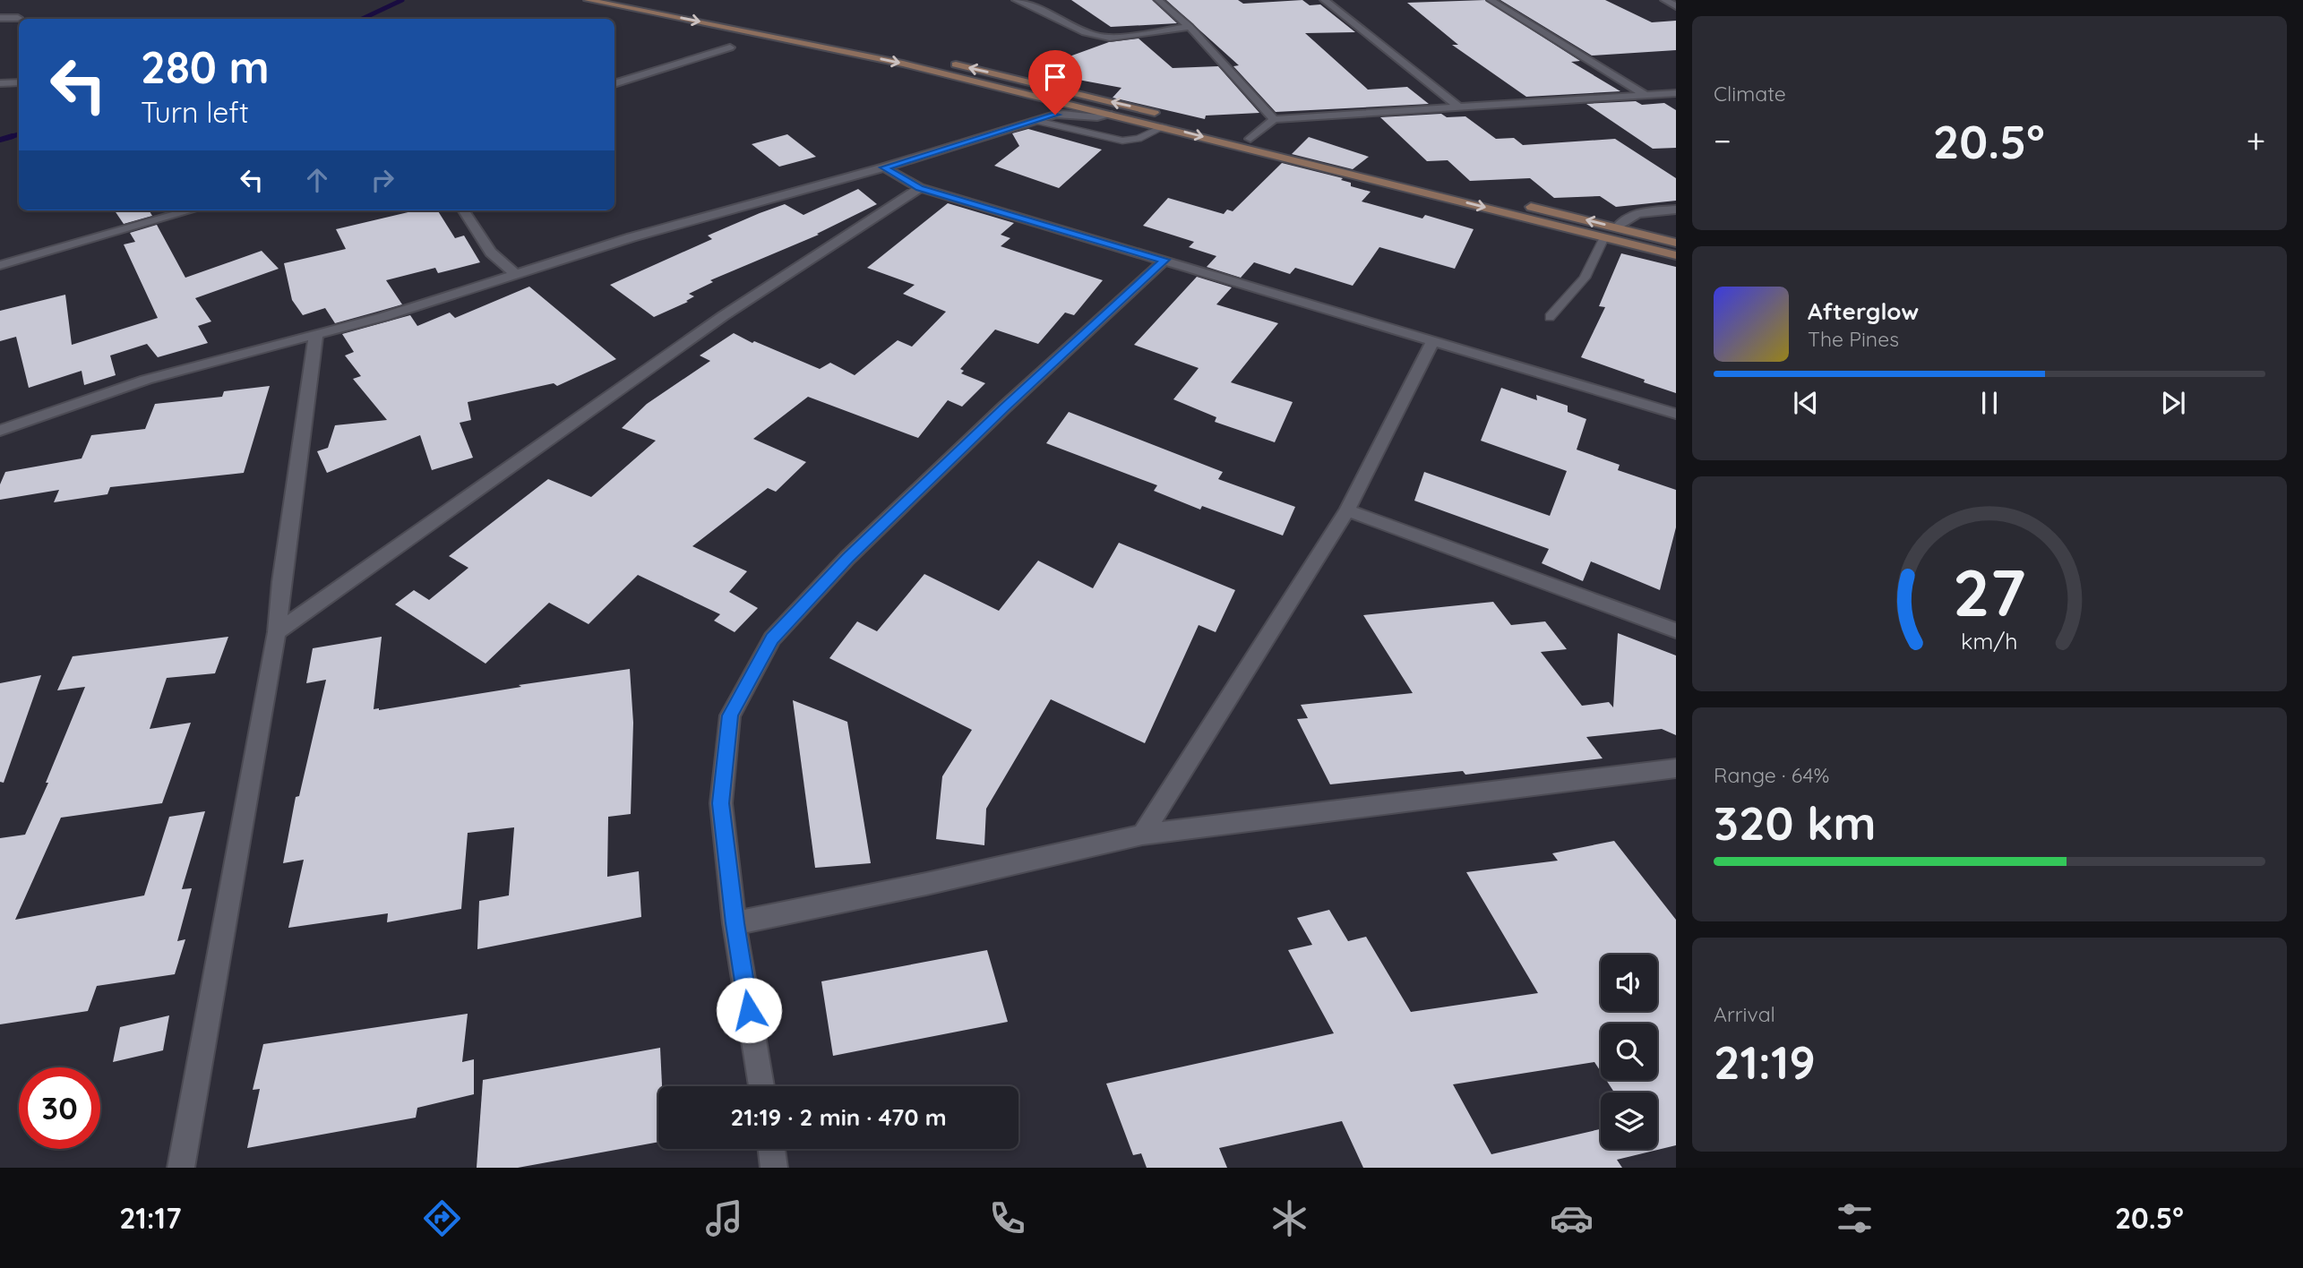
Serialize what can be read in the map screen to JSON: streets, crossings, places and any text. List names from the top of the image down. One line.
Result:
{"page":{"tile":["Climate",["Range · 64%","320 km"],["Arrival","21:19"]],"turn":["280 m","Turn left"],"heat":["−","20.5°","+"],"song":["Afterglow","The Pines"],"limit":"30","trip":"21:19 · 2 min · 470 m","tabs":["21:17","20.5°"],"gauge":["27","km/h"]}}
